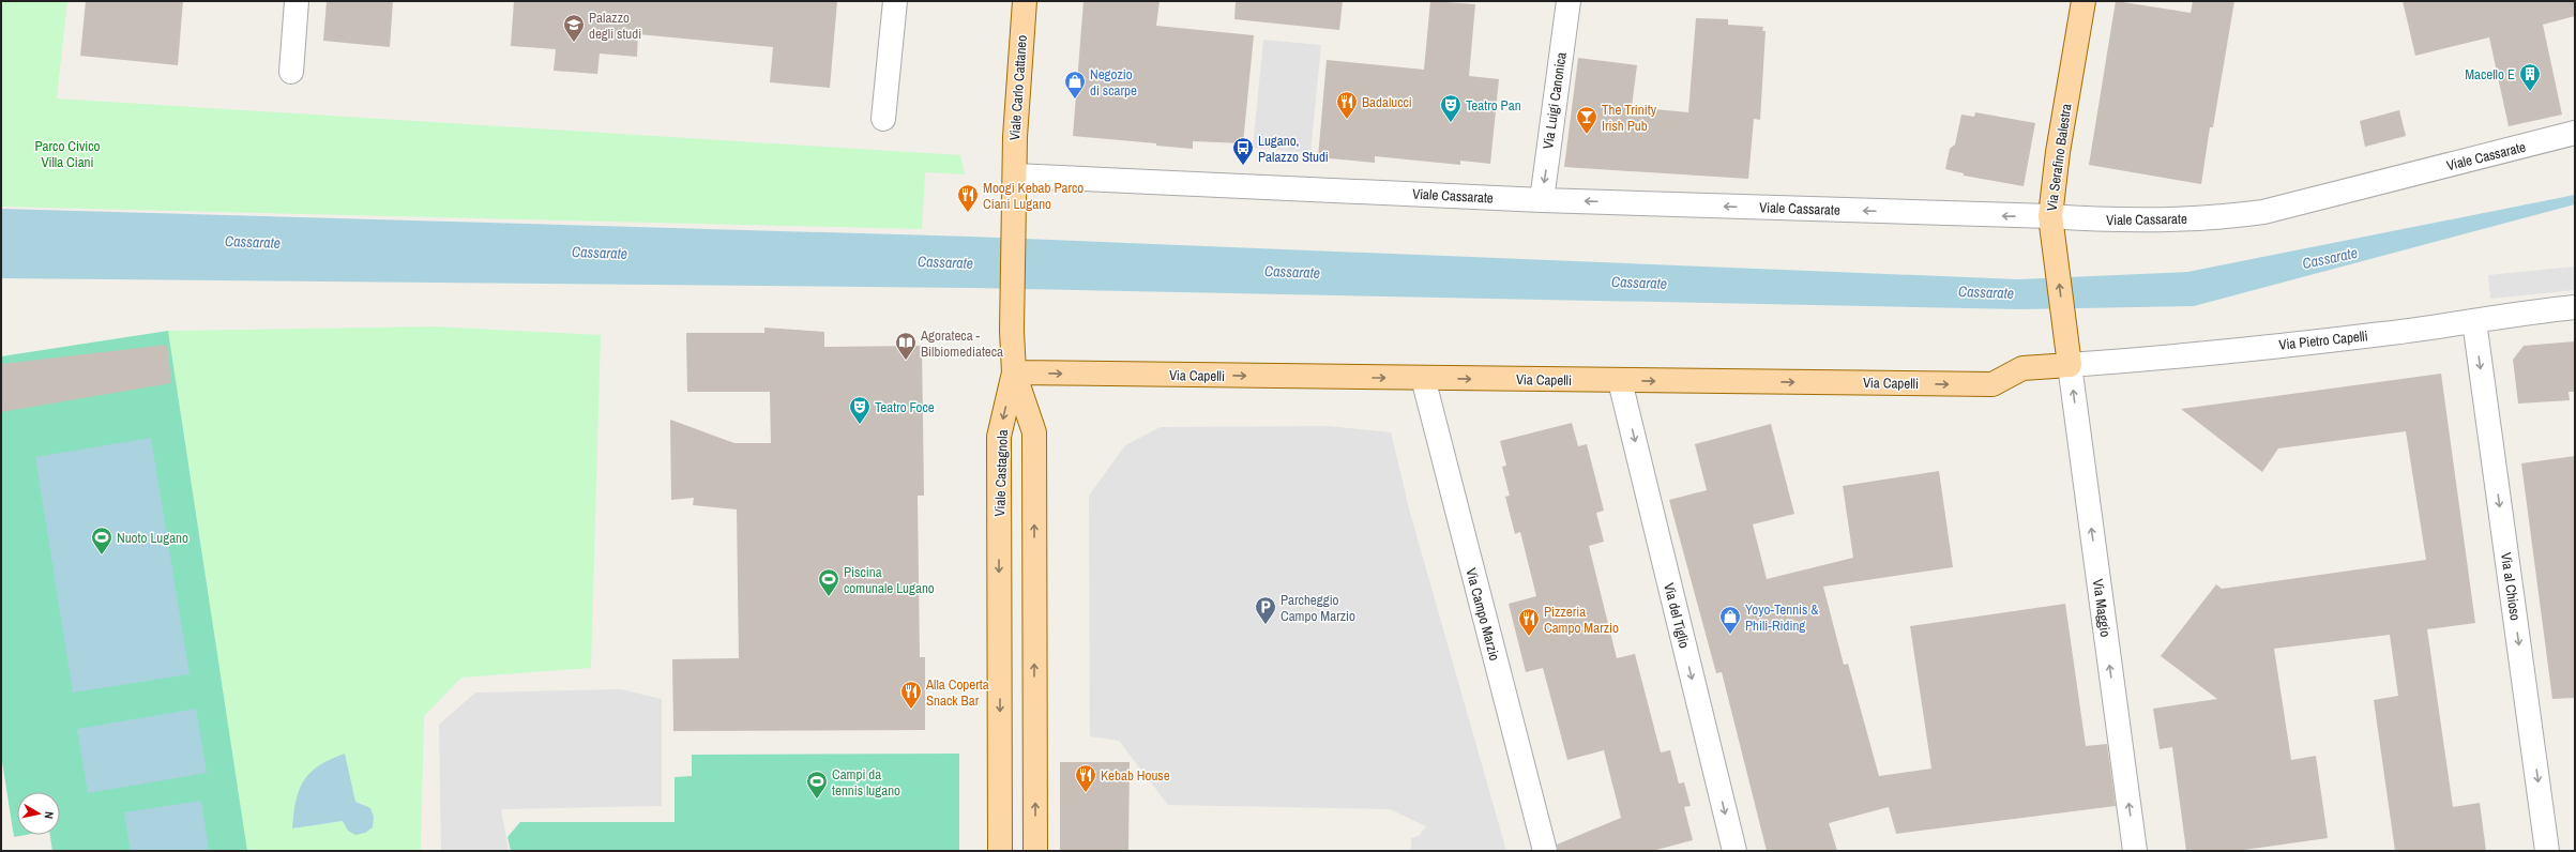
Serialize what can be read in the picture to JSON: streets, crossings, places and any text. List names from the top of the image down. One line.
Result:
{"streets":{"main road":["Viale Carlo Cattaneo","Via Serafino Balestra","Via Capelli","Viale Castagnola"],"street":["Via Luigi Canonica","Viale Cassarate","Via Pietro Capelli","Via al Chioso","Via Maggio","Via Campo Marzio","Via del Tiglio"]},"crossings":[["Viale Carlo Cattaneo","Viale Cassarate"],["Viale Carlo Cattaneo","Via Capelli"],["Viale Carlo Cattaneo","Viale Castagnola"],["Via Luigi Canonica","Viale Cassarate"],["Viale Cassarate","Via Serafino Balestra"],["Via Serafino Balestra","Via Pietro Capelli"],["Via Serafino Balestra","Via Capelli"],["Via Serafino Balestra","Via Maggio"],["Via Pietro Capelli","Via Capelli"],["Via Pietro Capelli","Via al Chioso"],["Via Pietro Capelli","Via Maggio"],["Via Capelli","Viale Castagnola"],["Via Capelli","Via Maggio"],["Via Capelli","Via Campo Marzio"],["Via Capelli","Via del Tiglio"]],"one_way":["Via Luigi Canonica","Via Serafino Balestra","Via Capelli","Via al Chioso","Via Maggio","Via del Tiglio"],"water":["Cassarate"],"parks":["Parco Civico Villa Ciani"],"places":{"school or university":["Palazzo degli studi"],"building":["Macello E"],"shop":["Negozio di scarpe","Yoyo-Tennis & Phili-Riding"],"restaurant":["Badalucci","Moogi Kebab Parco Ciani Lugano","Pizzeria Campo Marzio","Alla Coperta Snack Bar","Kebab House"],"theatre":["Teatro Pan","Teatro Foce"],"bar":["The Trinity Irish Pub"],"bus stop":["Lugano, Palazzo Studi"],"library":["Agorateca - Bilbiomediateca"],"sports":["Nuoto Lugano","Piscina comunale Lugano","Campi da tennis lugano"],"parking":["Parcheggio Campo Marzio"]},"north":"right"}
